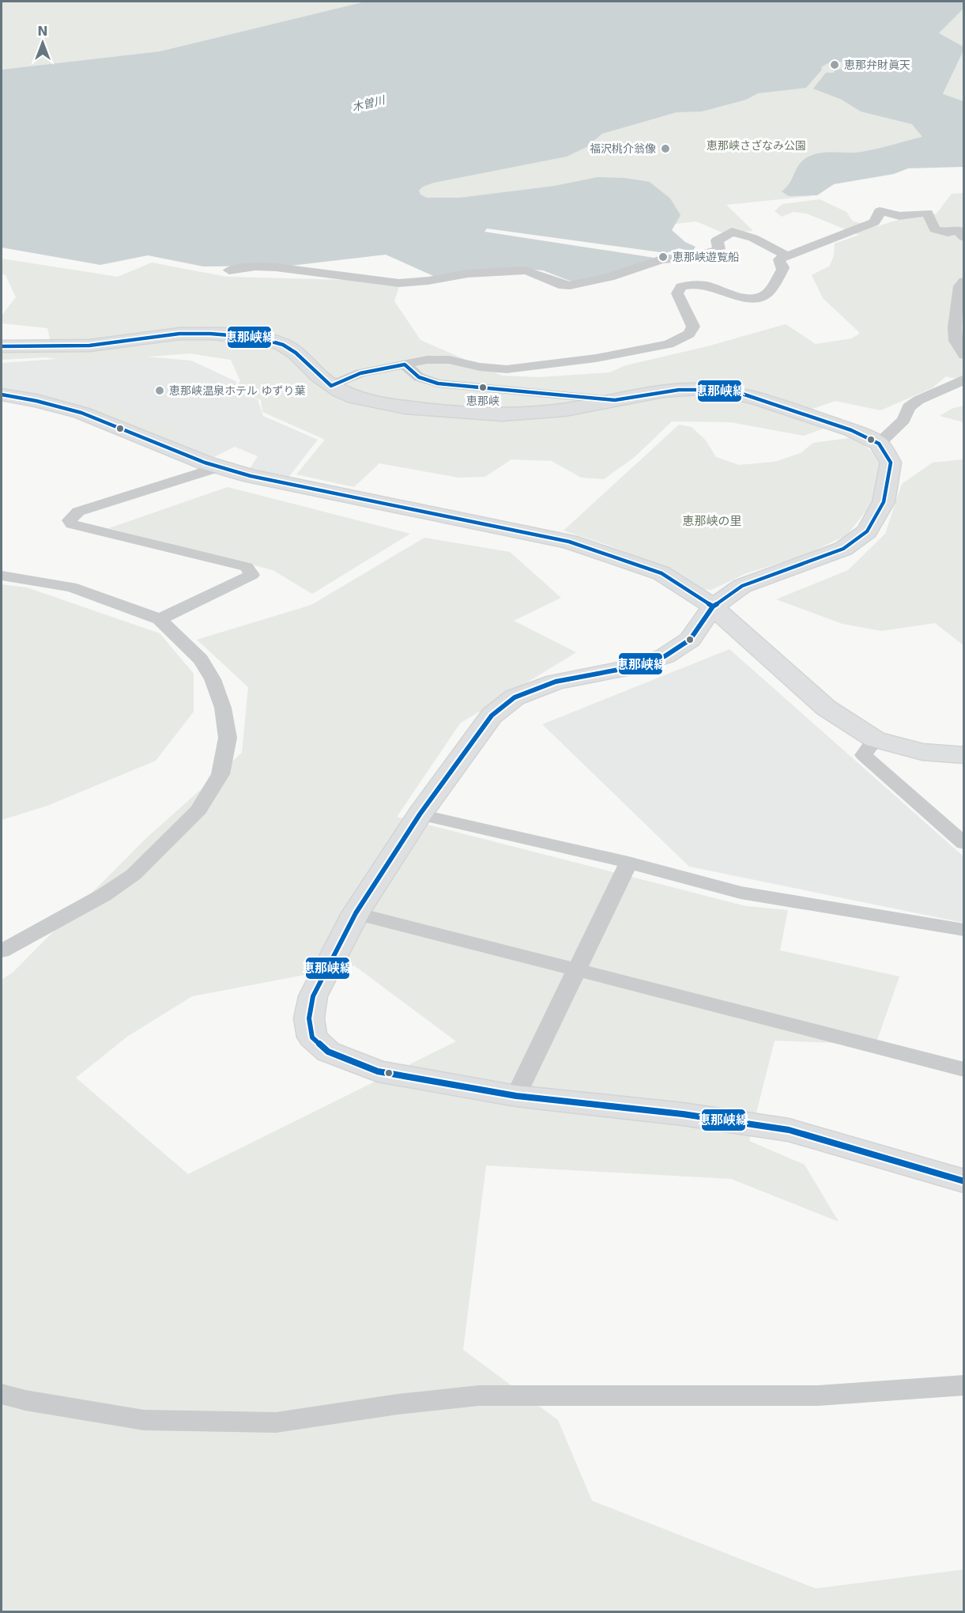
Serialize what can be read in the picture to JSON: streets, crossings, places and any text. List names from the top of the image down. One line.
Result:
{"water":["木曽川"],"parks":["恵那峡さざなみ公園","恵那峡の里"],"places":["恵那弁財眞天","福沢桃介翁像","恵那峡遊覧船","恵那峡","恵那峡温泉ホテル ゆずり葉"],"lines":["transit line 恵那峡線"],"north":"top"}
